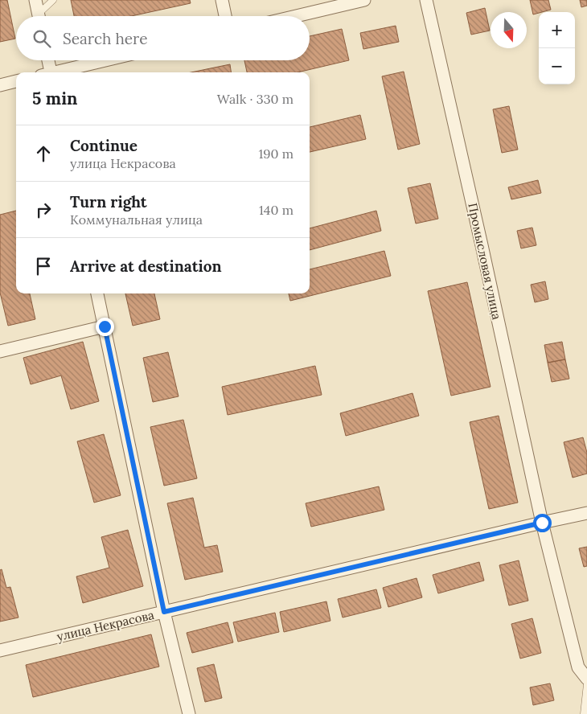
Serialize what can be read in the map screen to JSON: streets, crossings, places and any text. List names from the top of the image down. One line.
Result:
{"streets":{"street":["Промысловая улица","улица Некрасова"]},"crossings":[["Промысловая улица","улица Некрасова"]],"north":"bottom","page":{"map_buttons":["+","−"],"search":"Search here","heading":["5 min","Walk · 330 m"],"list":[["Continue","улица Некрасова","190 m"],["Turn right","Коммунальная улица","140 m"],"Arrive at destination"]}}
